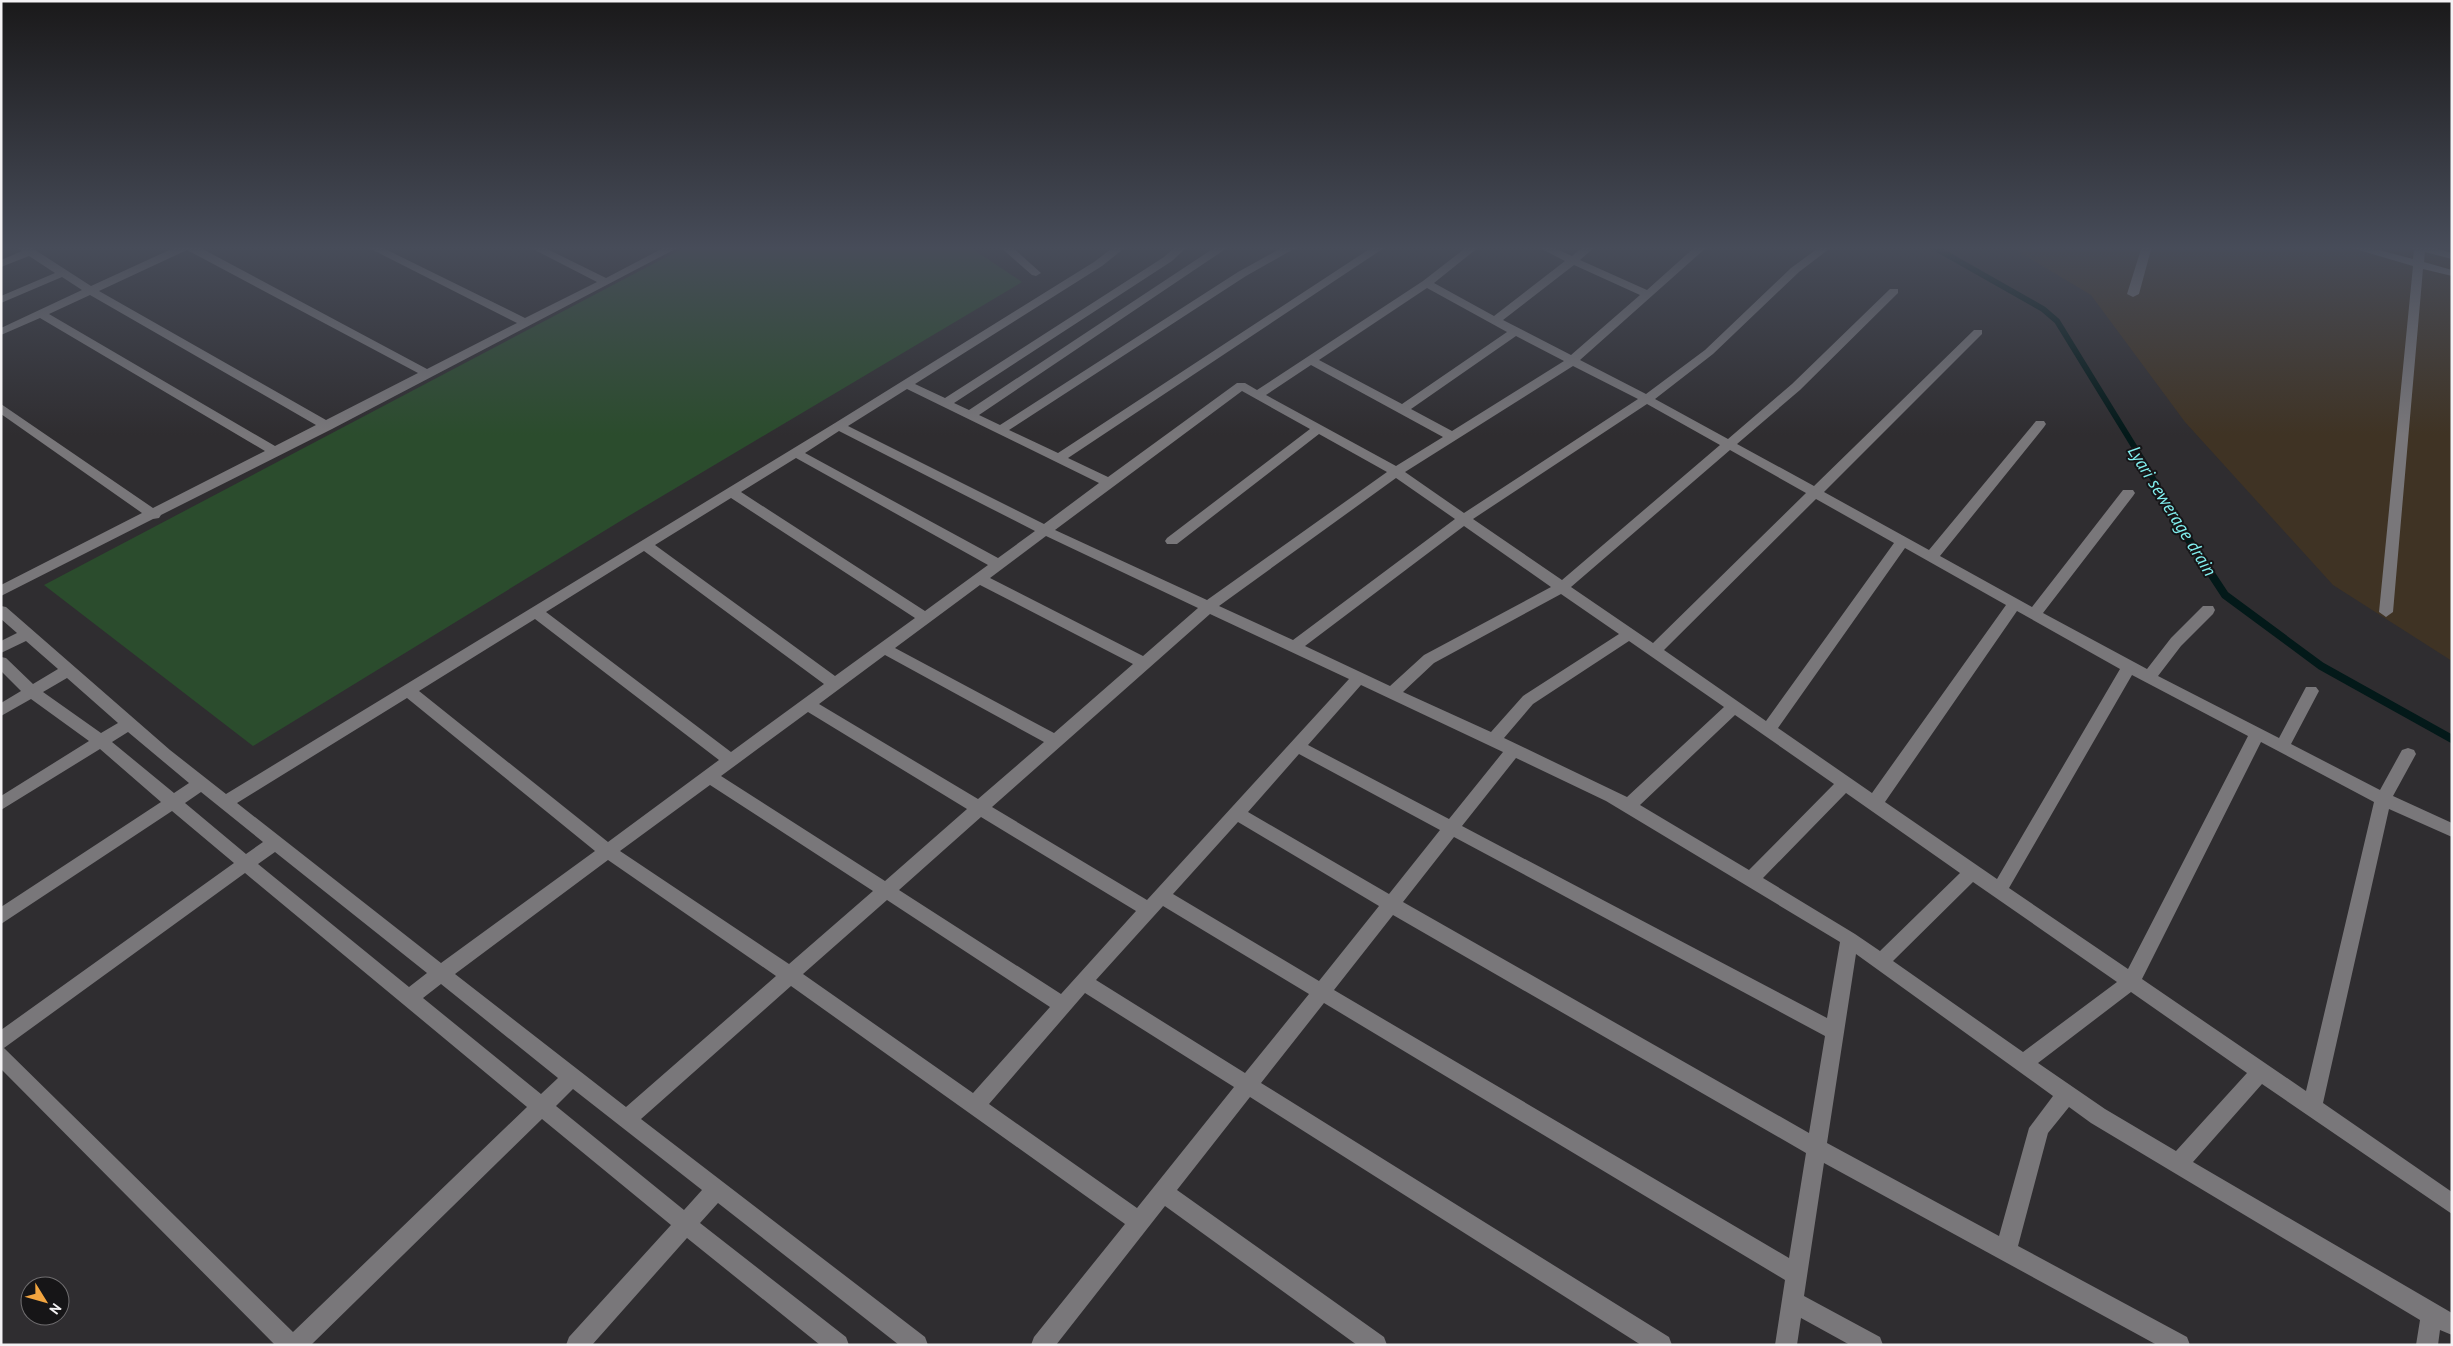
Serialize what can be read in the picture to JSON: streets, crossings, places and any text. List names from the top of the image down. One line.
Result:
{"water":["Lyari sewerage drain"],"north":"bottom right"}
